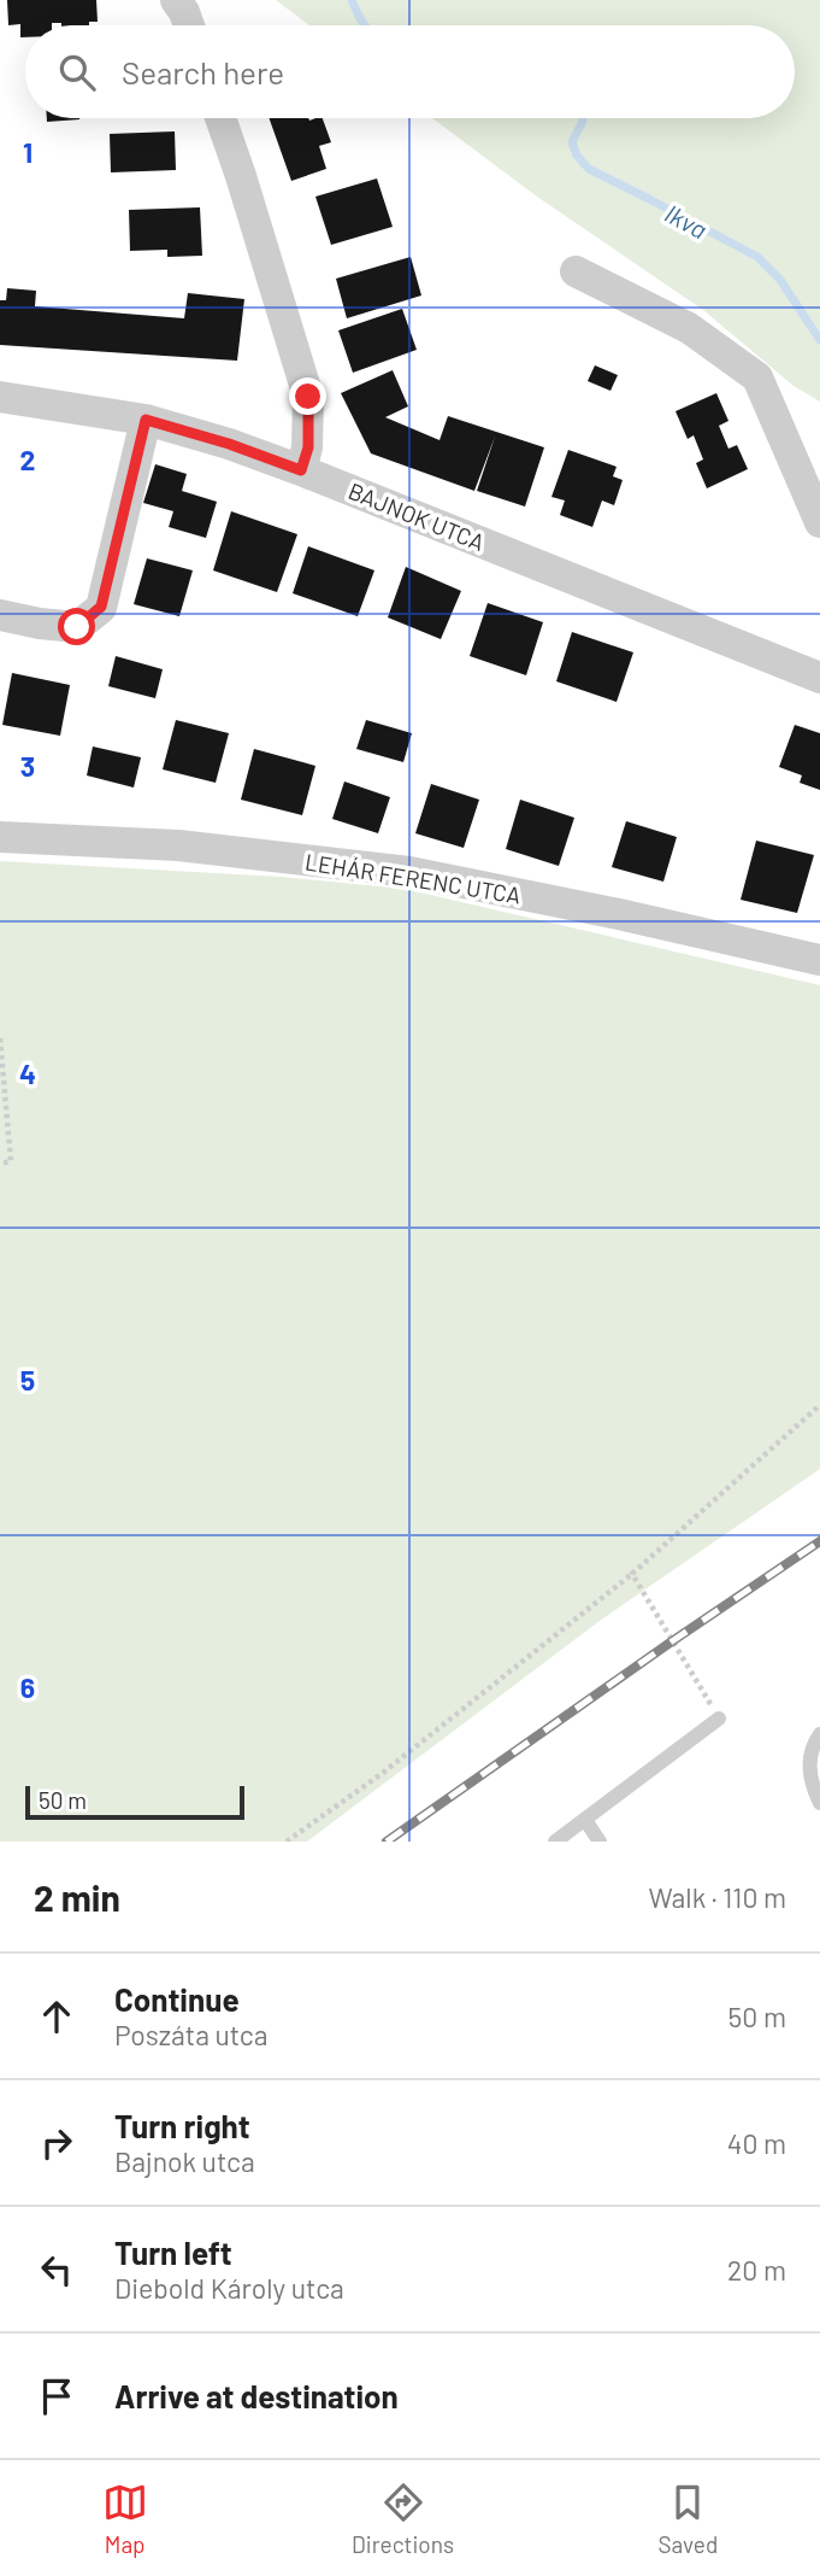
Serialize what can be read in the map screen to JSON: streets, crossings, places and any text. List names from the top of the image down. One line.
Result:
{"streets":{"street":["BAJNOK UTCA","LEHÁR FERENC UTCA"]},"water":["Ikva"],"scale_bar":"50 m","page":{"search":"Search here","scale":"50 m","heading":["2 min","Walk · 110 m"],"list":[["Continue","Poszáta utca","50 m"],["Turn right","Bajnok utca","40 m"],["Turn left","Diebold Károly utca","20 m"],"Arrive at destination"],"nav":["Map","Directions","Saved"]},"grid":{"rows":["1","2","3","4","5","6"]}}
